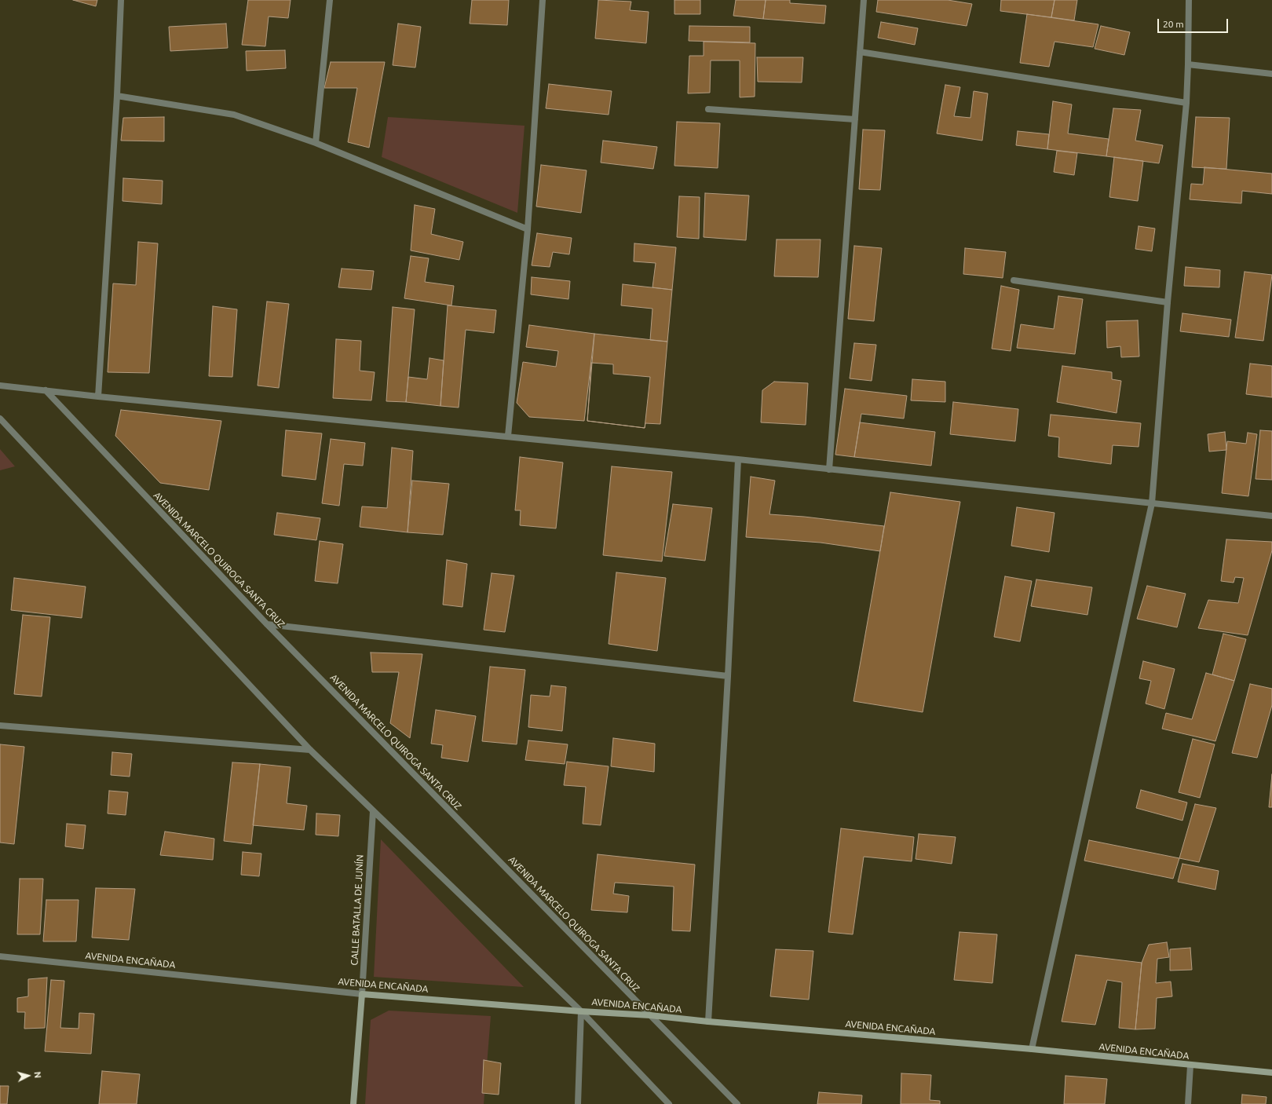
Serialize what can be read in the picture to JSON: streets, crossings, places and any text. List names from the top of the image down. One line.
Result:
{"streets":{"main road":["CALLE BATALLA DE JUNÍN","AVENIDA ENCAÑADA"],"street":["AVENIDA MARCELO QUIROGA SANTA CRUZ"]},"crossings":[["AVENIDA MARCELO QUIROGA SANTA CRUZ","AVENIDA ENCAÑADA"],["CALLE BATALLA DE JUNÍN","AVENIDA ENCAÑADA"]],"scale_bar":"20 m","north":"right"}
